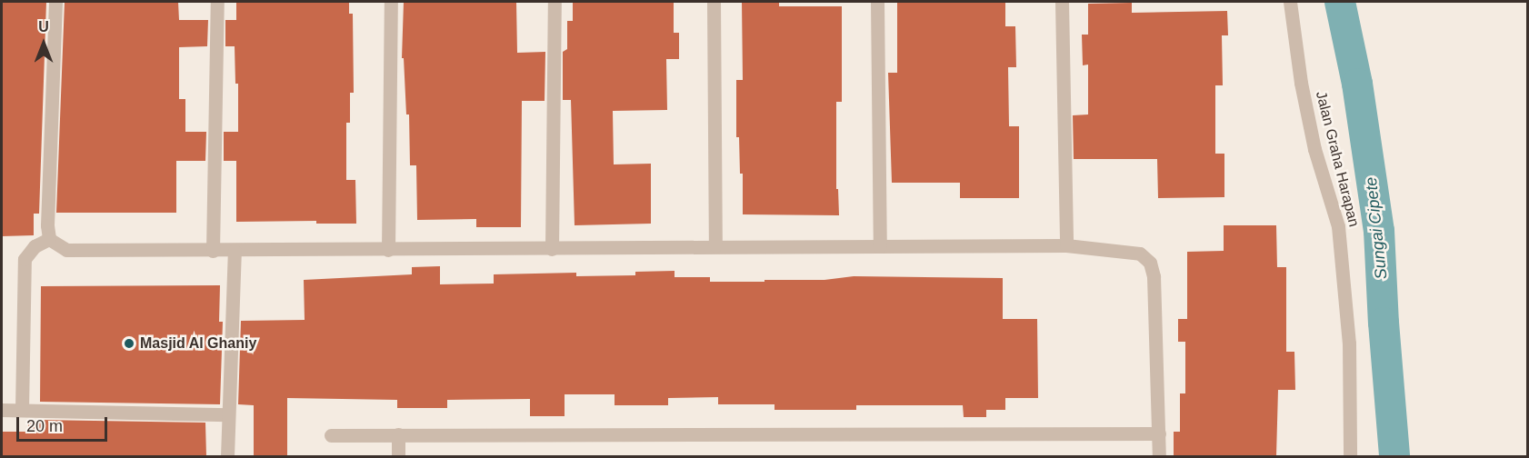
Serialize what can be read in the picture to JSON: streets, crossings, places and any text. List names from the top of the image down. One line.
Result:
{"streets":{"street":["Jalan Graha Harapan"]},"water":["Sungai Cipete"],"places":["Masjid Al Ghaniy"],"scale_bar":"20 m","north":"top"}
